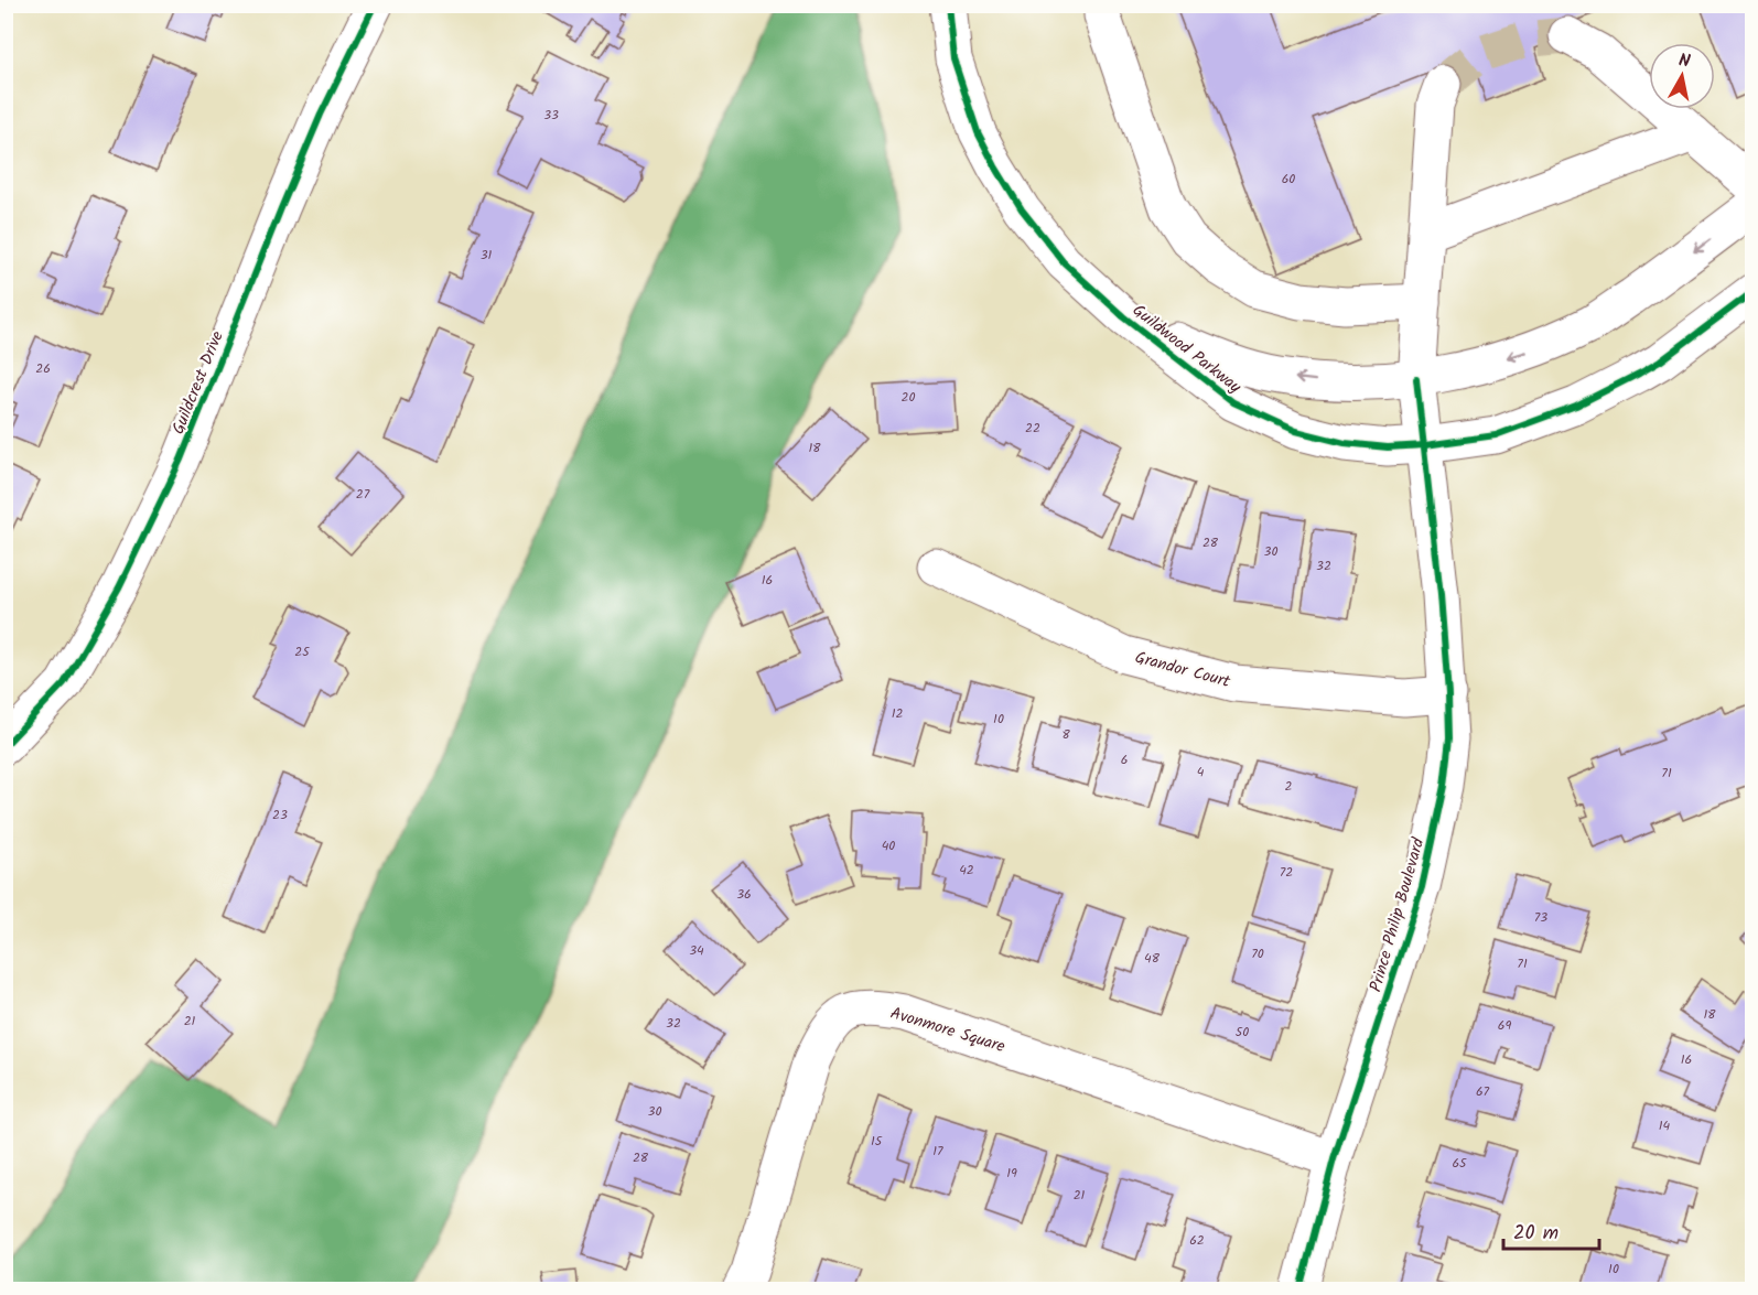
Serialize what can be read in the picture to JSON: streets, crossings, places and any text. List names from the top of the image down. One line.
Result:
{"streets":{"street":["Guildwood Parkway","Guildcrest Drive","Grandor Court","Prince Philip Boulevard","Avonmore Square"]},"crossings":[["Guildwood Parkway","Prince Philip Boulevard"],["Grandor Court","Prince Philip Boulevard"],["Prince Philip Boulevard","Avonmore Square"]],"house_numbers":["33","60","31","26","20","22","18","27","28","30","32","16","25","12","10","8","6","4","71","2","23","40","42","72","36","73","34","70","48","71","18","21","32","69","50","16","67","30","14","15","17","28","65","19","21","62","10"],"scale_bar":"20 m","north":"top"}
